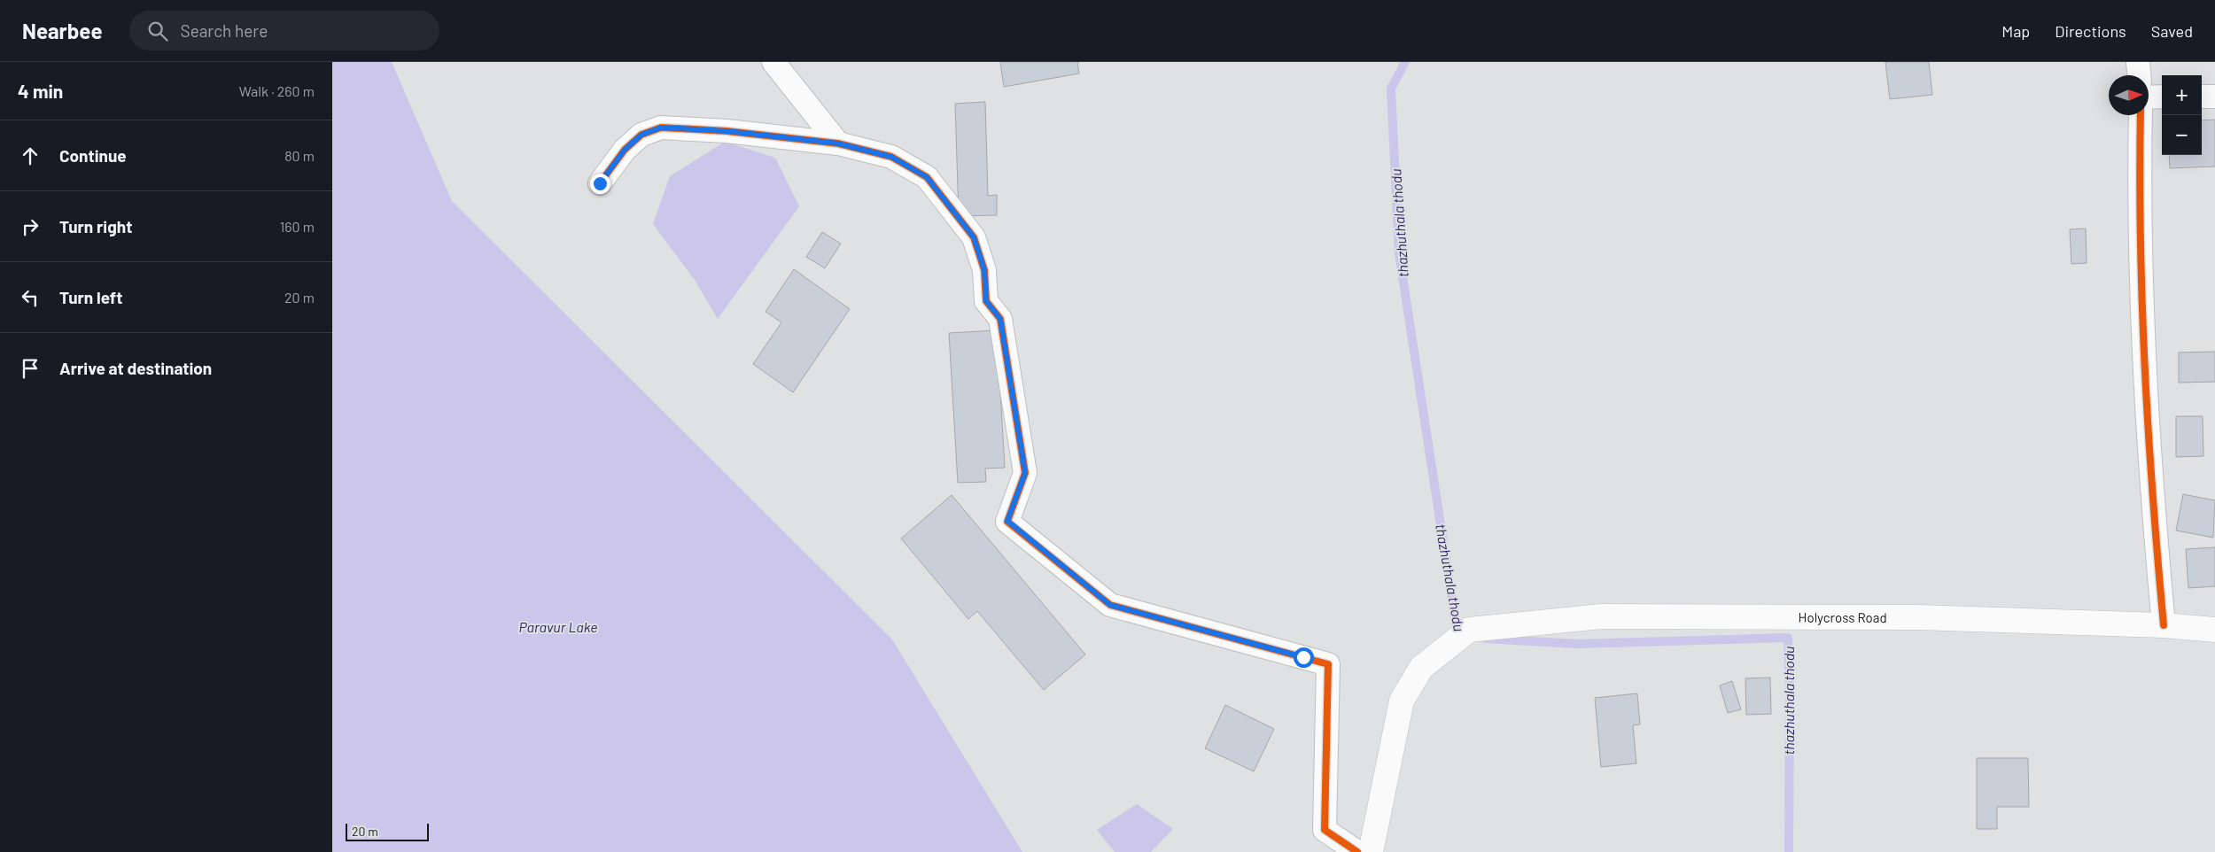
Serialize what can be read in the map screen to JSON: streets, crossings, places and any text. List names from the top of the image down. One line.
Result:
{"streets":{"main road":["Holycross Road"]},"water":["thazhuthala thodu","Paravur Lake"],"scale_bar":"20 m","north":"right","page":{"header":"Nearbee","search":"Search here","nav":["Map","Directions","Saved"],"heading":["4 min","Walk · 260 m"],"map_buttons":["+","−"],"list":[["Continue","80 m"],["Turn right","160 m"],["Turn left","20 m"],"Arrive at destination"],"scale":"20 m"}}
